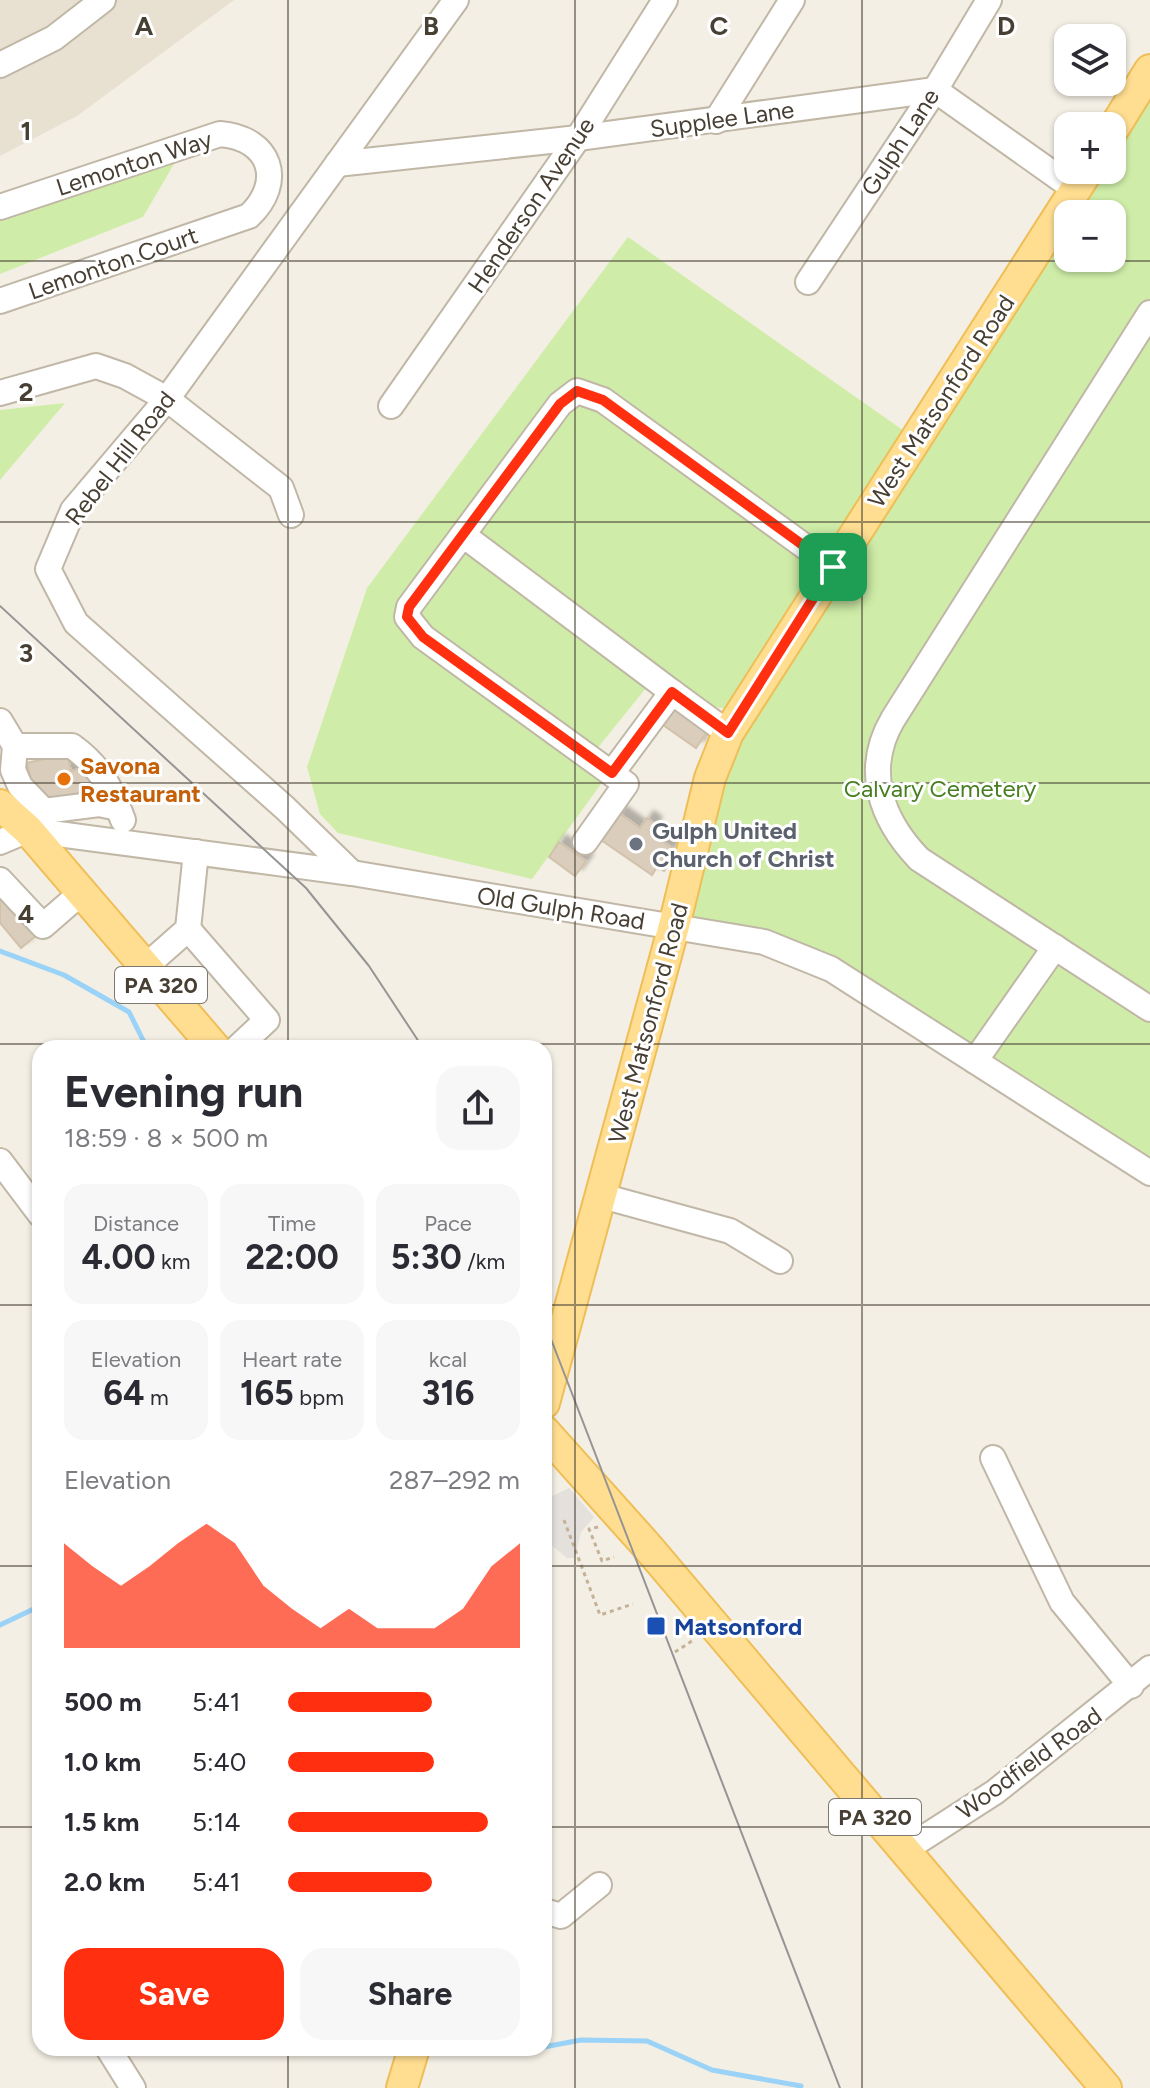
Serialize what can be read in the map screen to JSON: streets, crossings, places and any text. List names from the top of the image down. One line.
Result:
{"streets":{"main road":["West Matsonford Road","PA 320"],"street":["Supplee Lane","Gulph Lane","Lemonton Way","Henderson Avenue","Lemonton Court","Rebel Hill Road","Old Gulph Road","Woodfield Road"]},"crossings":[["Supplee Lane","Gulph Lane"],["Supplee Lane","Henderson Avenue"],["Supplee Lane","Rebel Hill Road"],["Lemonton Way","Lemonton Court"],["West Matsonford Road","Old Gulph Road"],["Rebel Hill Road","Old Gulph Road"],["Old Gulph Road","PA 320"],["PA 320","Woodfield Road"]],"parks":["Calvary Cemetery"],"places":{"other":["Savona Restaurant","Gulph United Church of Christ"],"transit":["Matsonford"]},"page":{"map_buttons":["+","−"],"heading":["Evening run","18:59 · 8 × 500 m"],"stats":[["Distance","4.00 km"],["Time","22:00"],["Pace","5:30 /km"],["Elevation","64 m"],["Heart rate","165 bpm"],["kcal","316"]],"chart":["Elevation","287–292 m"],"list":[{"name":"500 m","note":"5:41"},{"name":"1.0 km","note":"5:40"},{"name":"1.5 km","note":"5:14"},{"name":"2.0 km","note":"5:41"}],"buttons":["Save","Share"]},"grid":{"columns":["A","B","C","D"],"rows":["1","2","3","4"]}}
